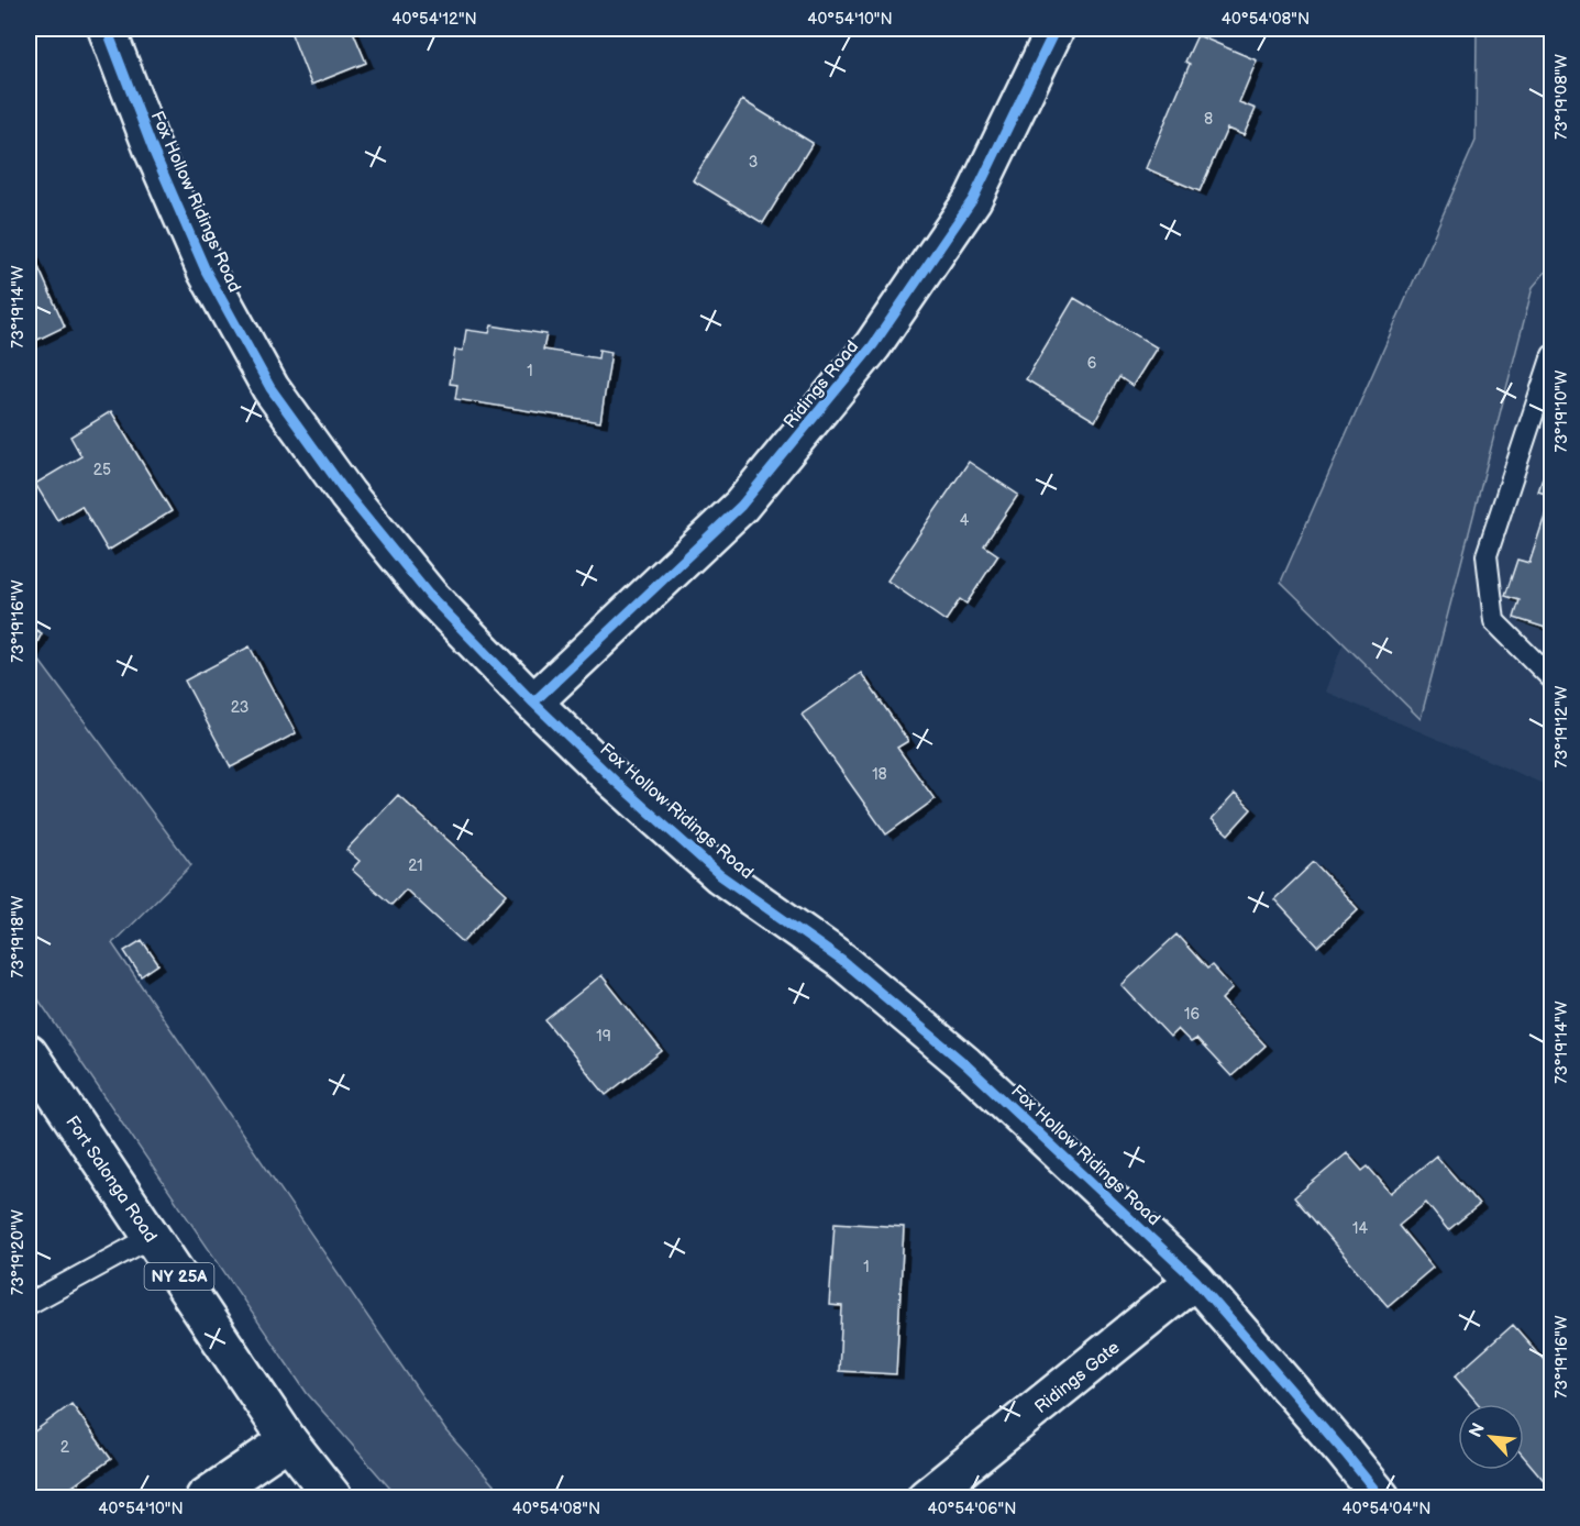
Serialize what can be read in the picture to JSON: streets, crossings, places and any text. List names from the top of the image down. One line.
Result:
{"streets":{"street":["Fox Hollow Ridings Road","Ridings Road","Fort Salonga Road","NY 25A","Ridings Gate"]},"crossings":[["Fox Hollow Ridings Road","Ridings Road"],["Fox Hollow Ridings Road","Ridings Gate"]],"house_numbers":["8","3","6","1","25","4","23","18","21","16","19","14","1","2"],"north":"top left","coordinates":["40°54'12\"N","40°54'10\"N","40°54'08\"N","73°19'08\"W","73°19'14\"W","73°19'10\"W","73°19'16\"W","73°19'12\"W","73°19'18\"W","73°19'20\"W","40°54'06\"N","40°54'04\"N"]}
